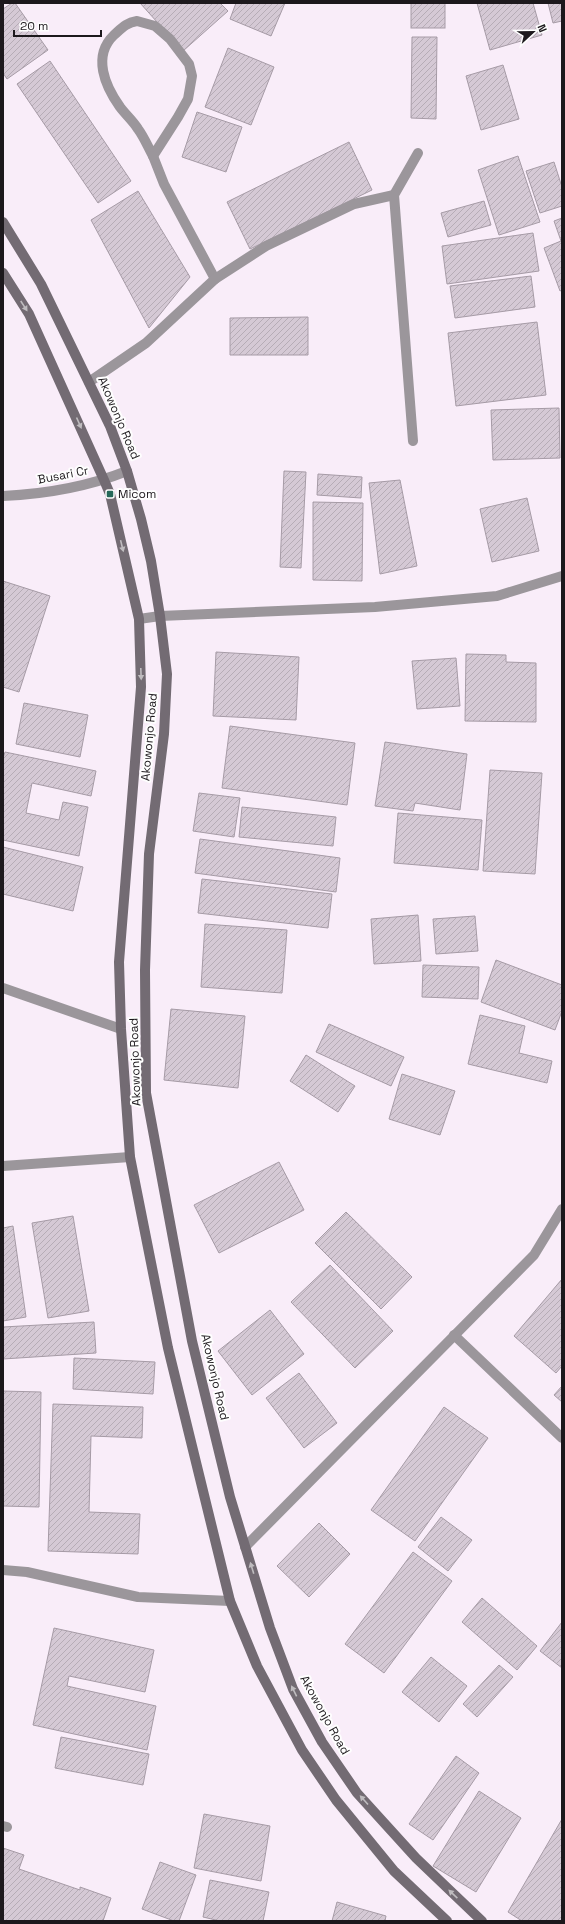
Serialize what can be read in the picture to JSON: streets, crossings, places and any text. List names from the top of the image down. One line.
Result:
{"streets":{"main road":["Akowonjo Road"],"street":["Busari Cr"]},"crossings":[["Akowonjo Road","Busari Cr"]],"places":{"transit":["Micom"]},"scale_bar":"20 m","north":"right"}
